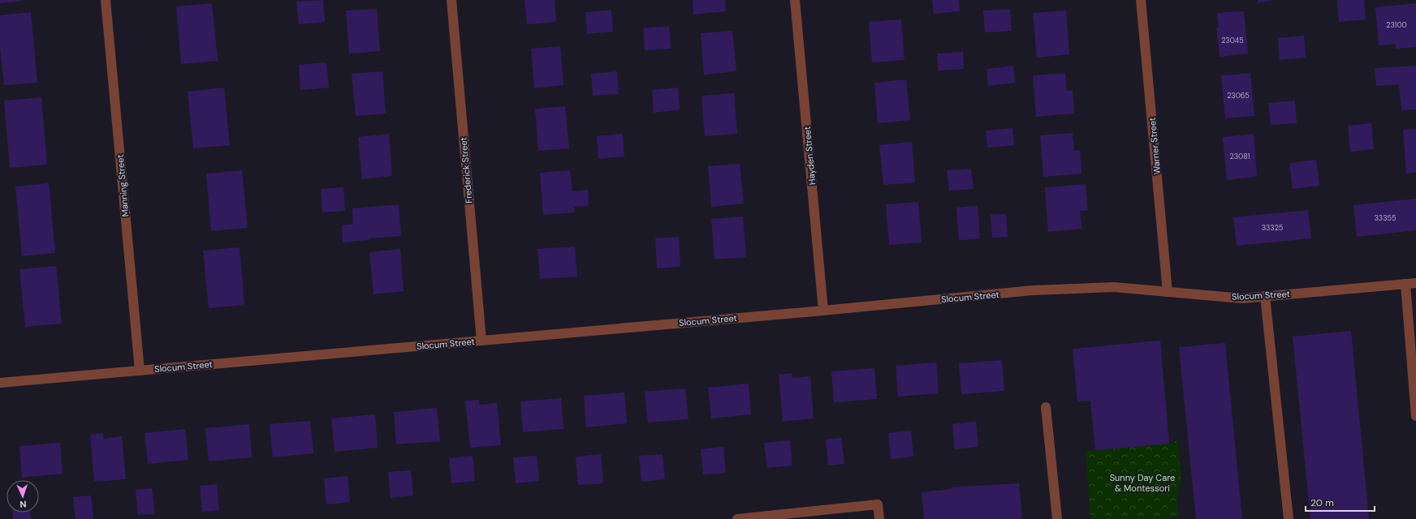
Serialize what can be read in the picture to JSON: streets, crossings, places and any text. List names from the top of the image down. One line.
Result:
{"streets":{"street":["Warner Street","Hayden Street","Frederick Street","Manning Street","Slocum Street"]},"crossings":[["Warner Street","Slocum Street"],["Hayden Street","Slocum Street"],["Frederick Street","Slocum Street"],["Manning Street","Slocum Street"]],"parks":["Sunny Day Care & Montessori"],"house_numbers":["23100","23045","23065","23081","33355","33325"],"scale_bar":"20 m","north":"bottom"}
